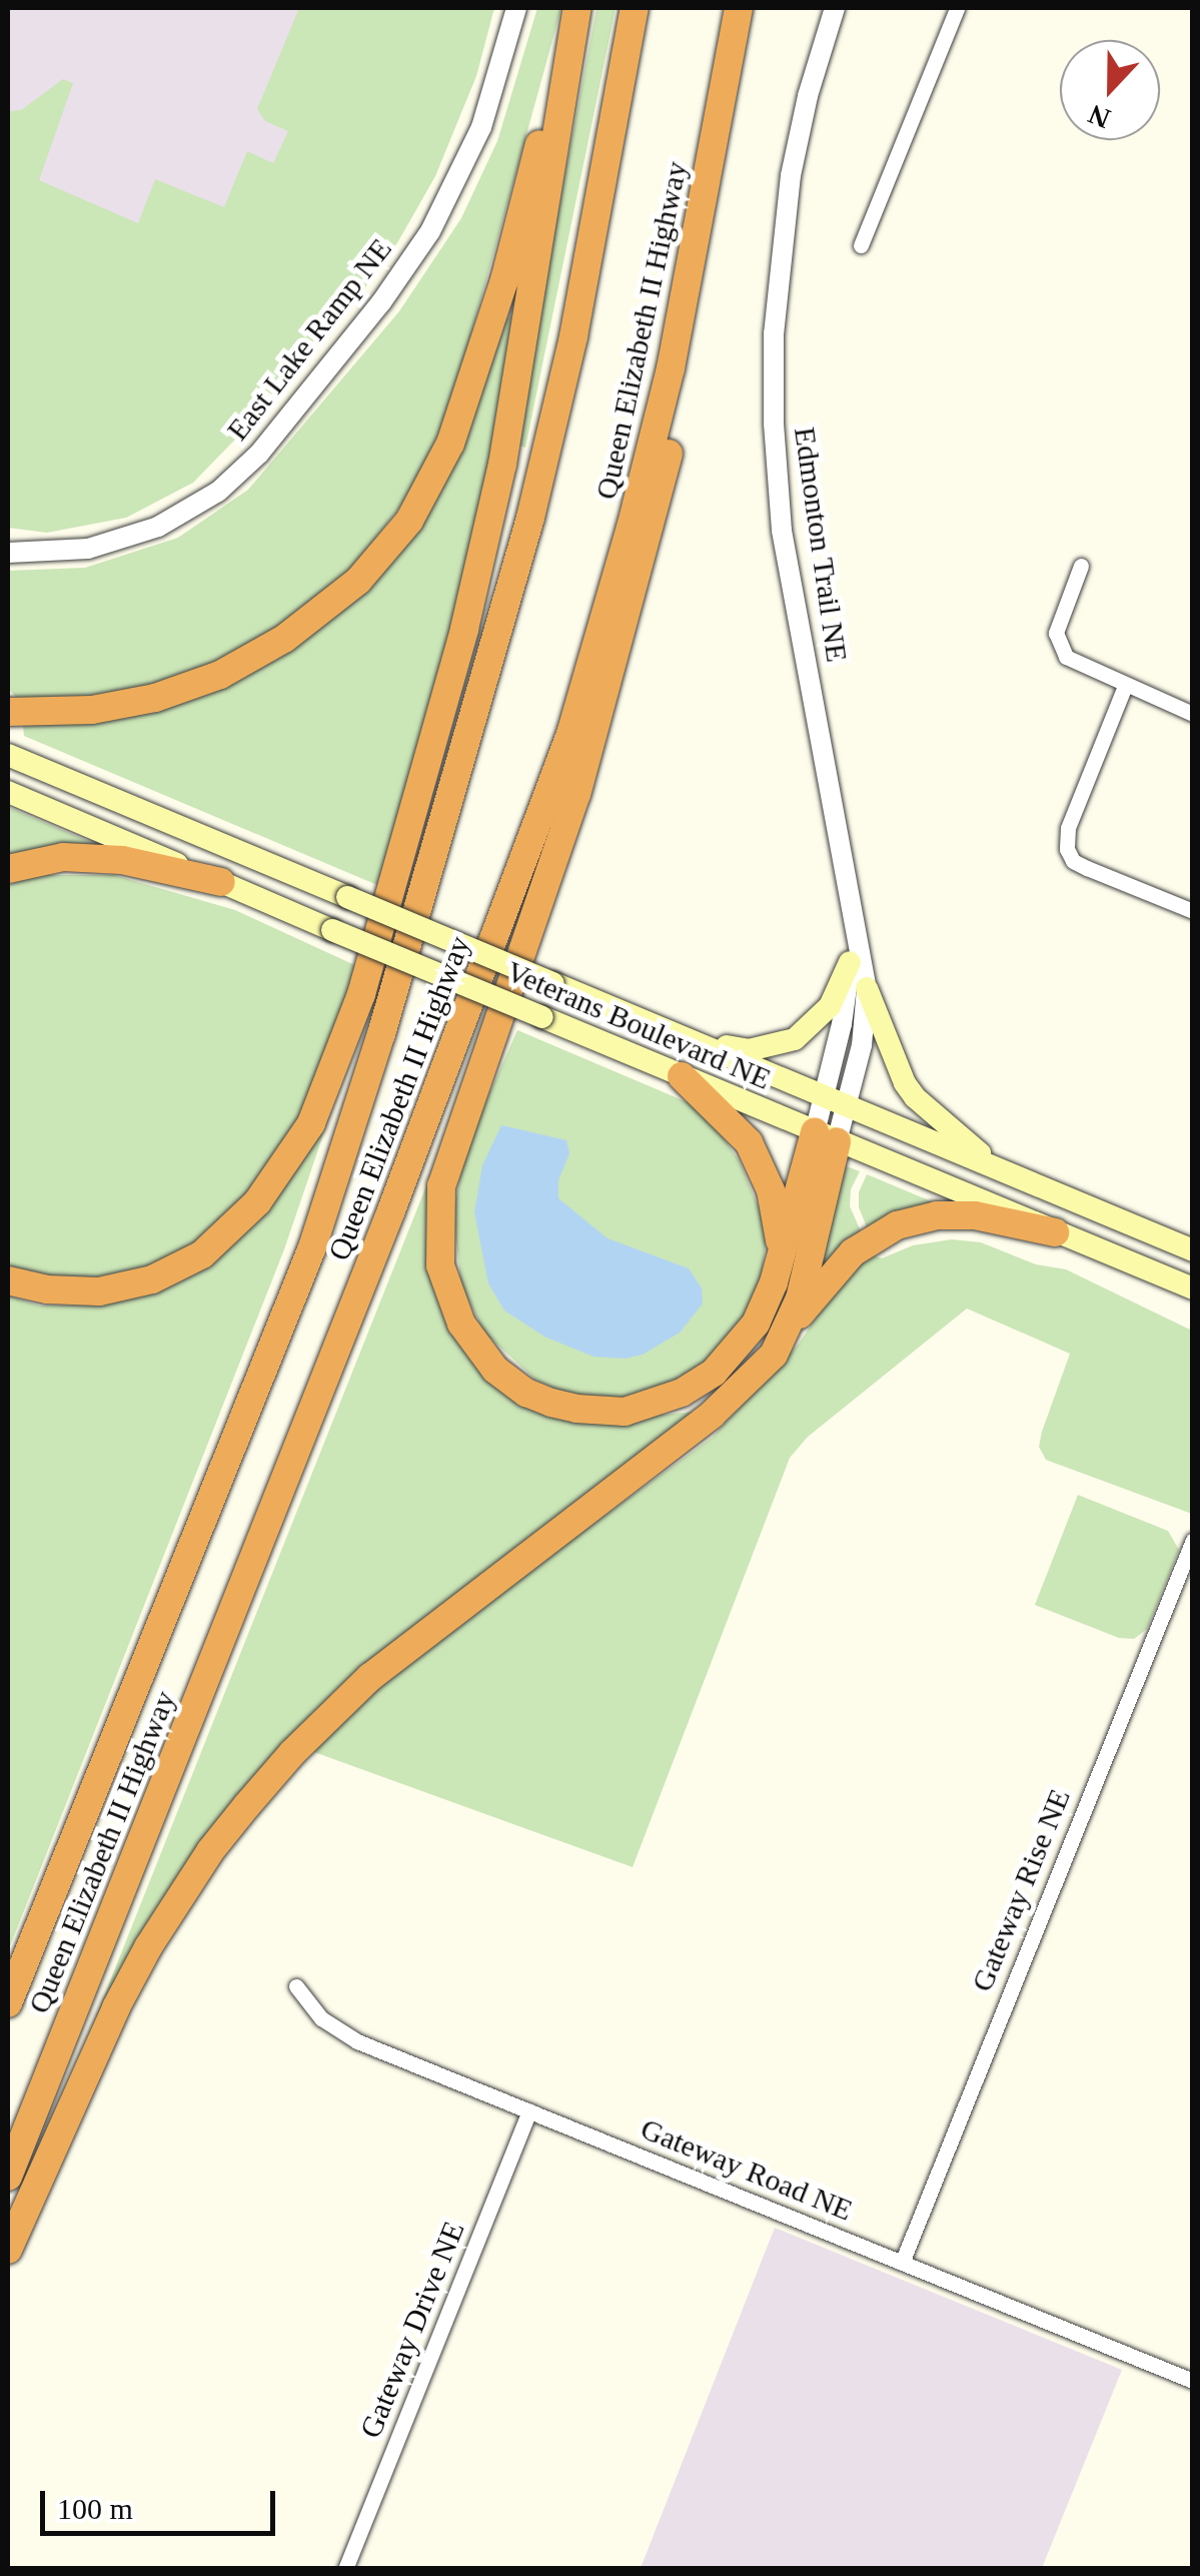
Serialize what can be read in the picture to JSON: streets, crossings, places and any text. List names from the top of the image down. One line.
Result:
{"streets":{"highway":["Queen Elizabeth II Highway"],"main road":["Veterans Boulevard NE"],"street":["East Lake Ramp NE","Edmonton Trail NE","Gateway Rise NE","Gateway Road NE","Gateway Drive NE"]},"crossings":[["Edmonton Trail NE","Veterans Boulevard NE"],["Gateway Rise NE","Gateway Road NE"],["Gateway Road NE","Gateway Drive NE"]],"scale_bar":"100 m","north":"bottom"}
